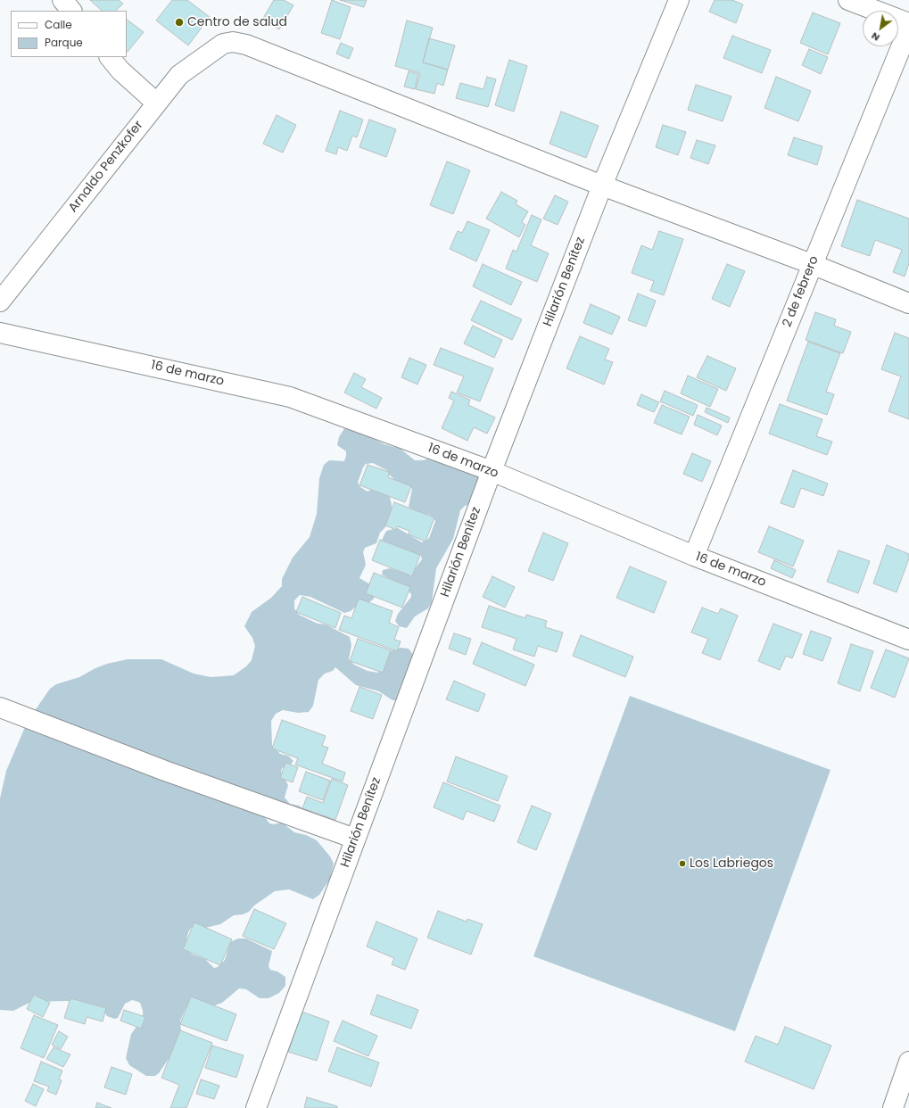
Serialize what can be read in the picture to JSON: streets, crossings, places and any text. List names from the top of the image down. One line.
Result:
{"streets":{"street":["Arnaldo Penzkofer","Hilarión Benítez","2 de febrero","16 de marzo"]},"crossings":[["Arnaldo Penzkofer","Hilarión Benítez"],["Hilarión Benítez","16 de marzo"],["2 de febrero","16 de marzo"]],"places":["Centro de salud","Los Labriegos"],"legend":["Calle","Parque"],"north":"bottom left"}
